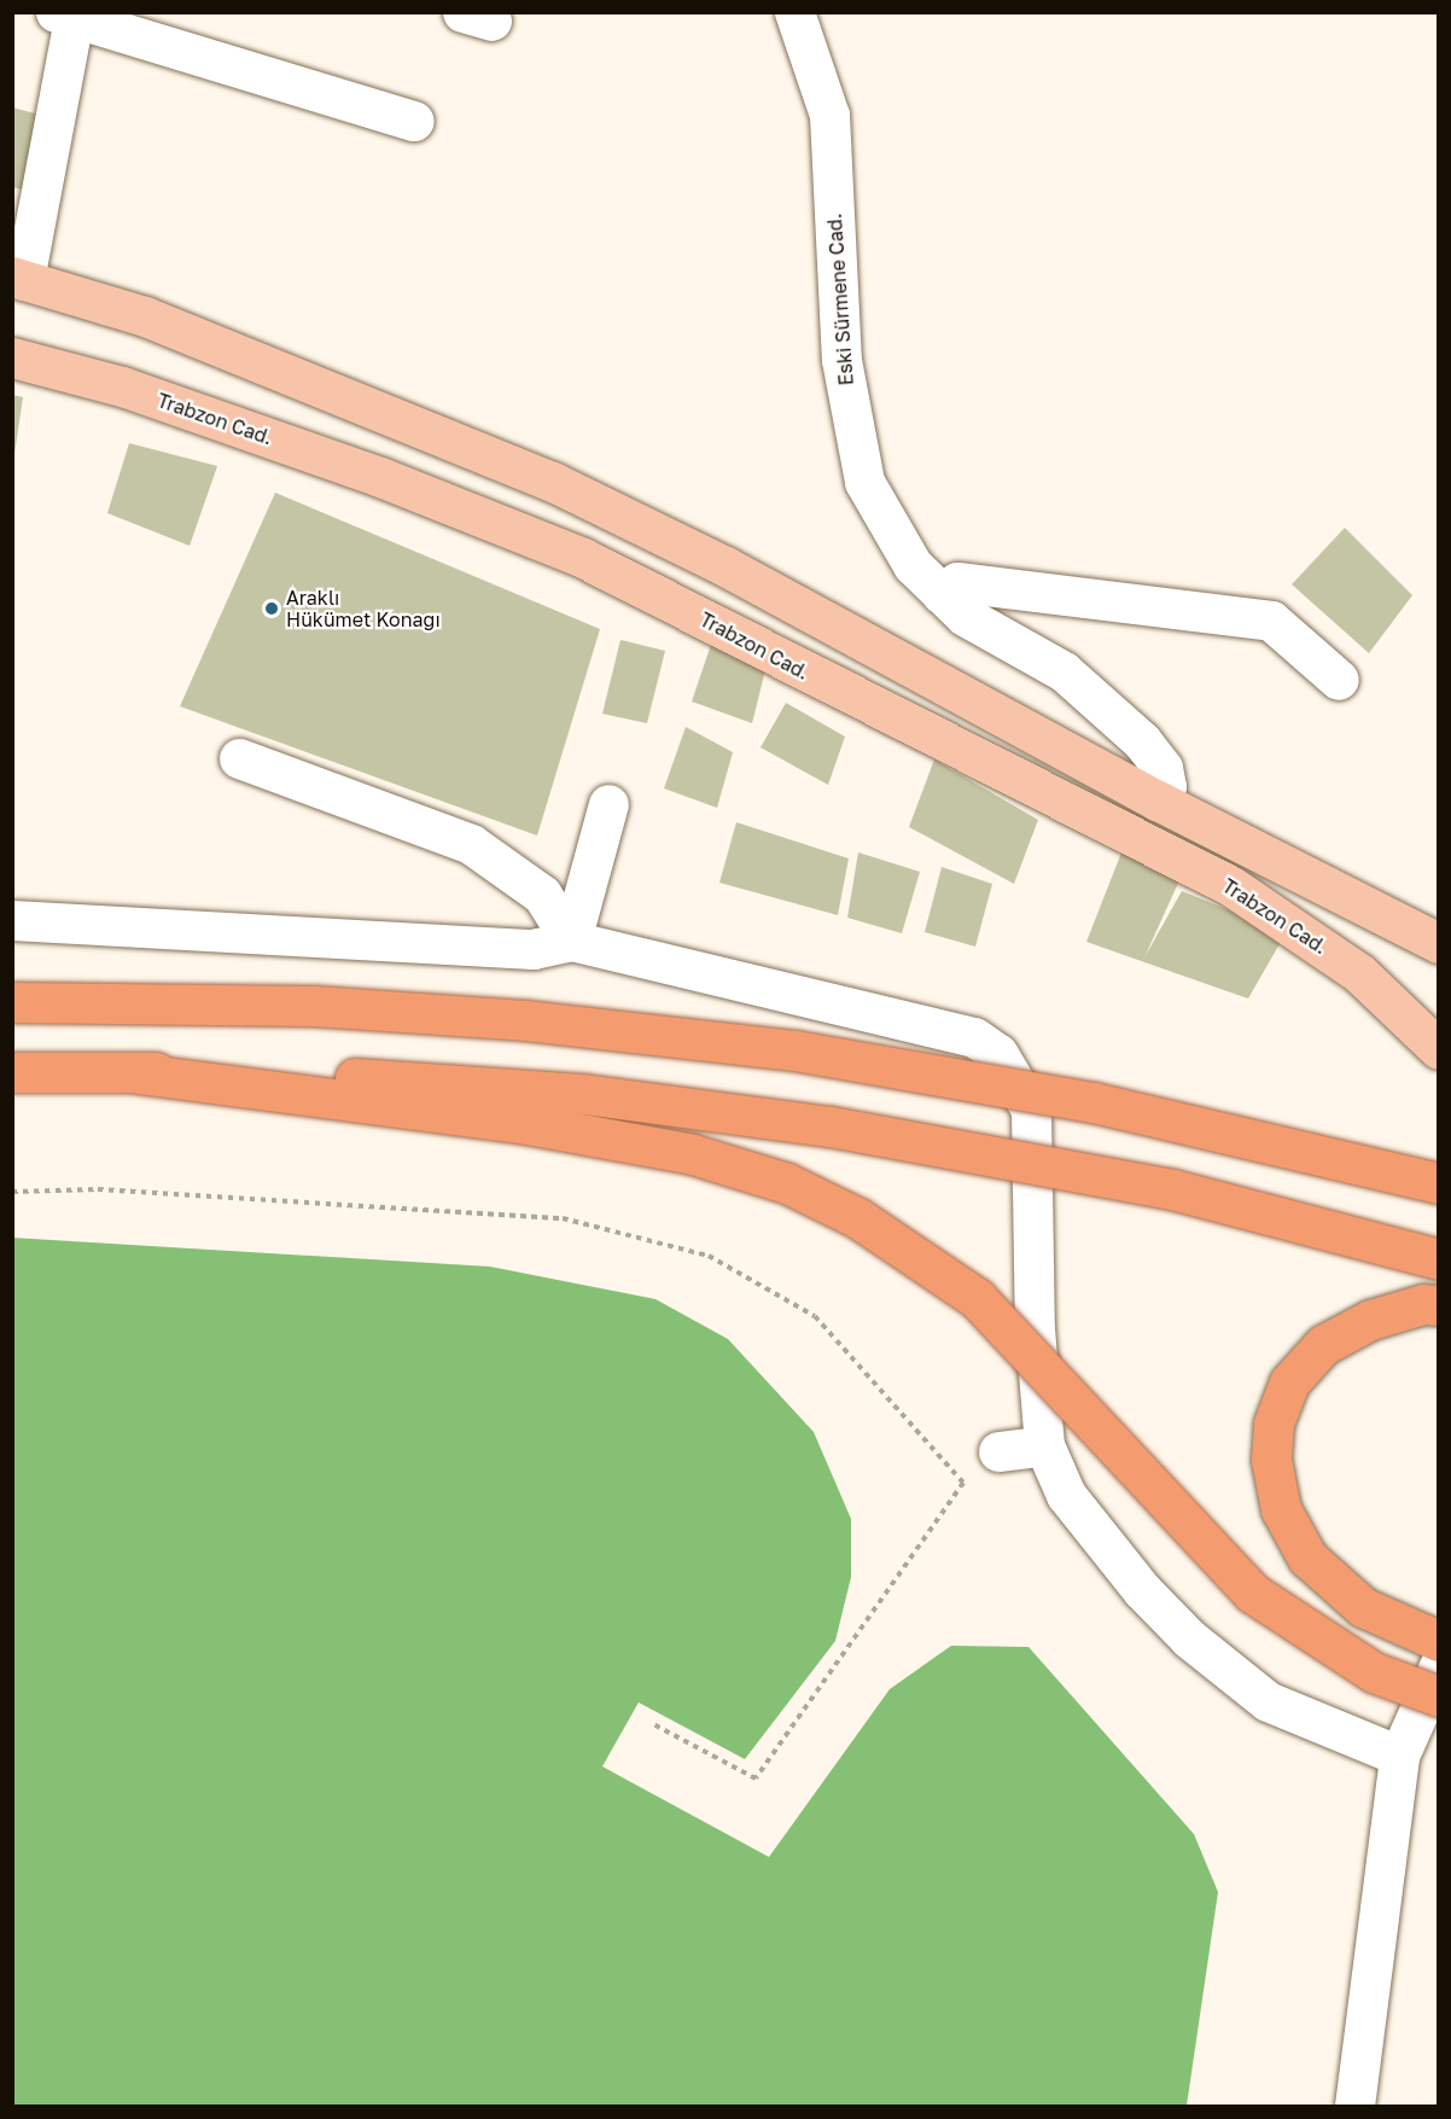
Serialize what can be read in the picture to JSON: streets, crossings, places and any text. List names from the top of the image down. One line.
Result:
{"streets":{"main road":["Trabzon Cad."],"street":["Eski Sürmene Cad."]},"places":["Araklı Hükümet Konağı"]}
